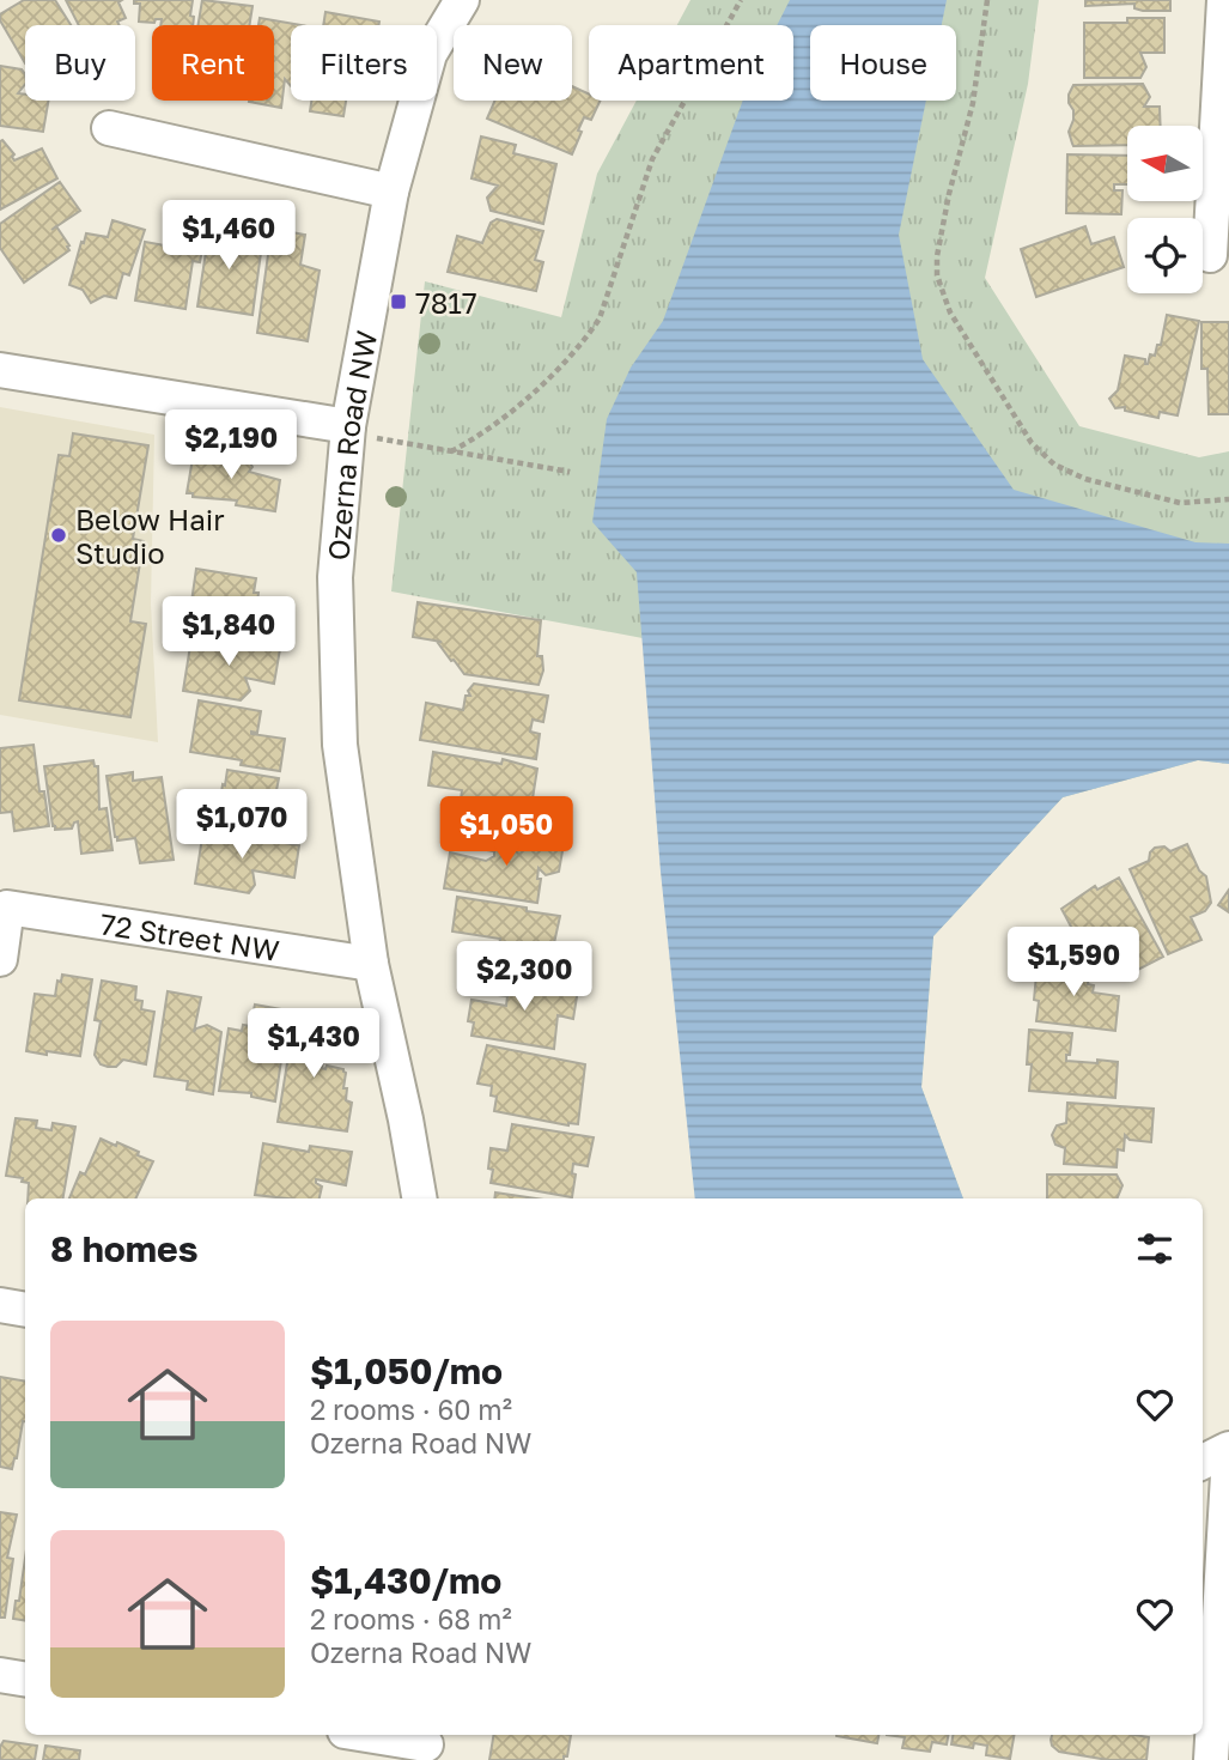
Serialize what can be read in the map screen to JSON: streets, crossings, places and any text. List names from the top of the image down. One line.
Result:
{"streets":{"street":["Ozerna Road NW","72 Street NW"]},"crossings":[["Ozerna Road NW","72 Street NW"]],"places":{"transit":["7817"],"other":["Below Hair Studio"]},"north":"left","page":{"chip":["Buy","Rent","Filters","New","Apartment","House"],"price":["$1,460","$2,190","$1,840","$1,070","$1,050","$1,590","$2,300","$1,430"],"heading":"8 homes","list":[{"name":"$1,050/mo","note":"2 rooms · 60 m² · Ozerna Road NW"},{"name":"$1,430/mo","note":"2 rooms · 68 m² · Ozerna Road NW"}]}}
